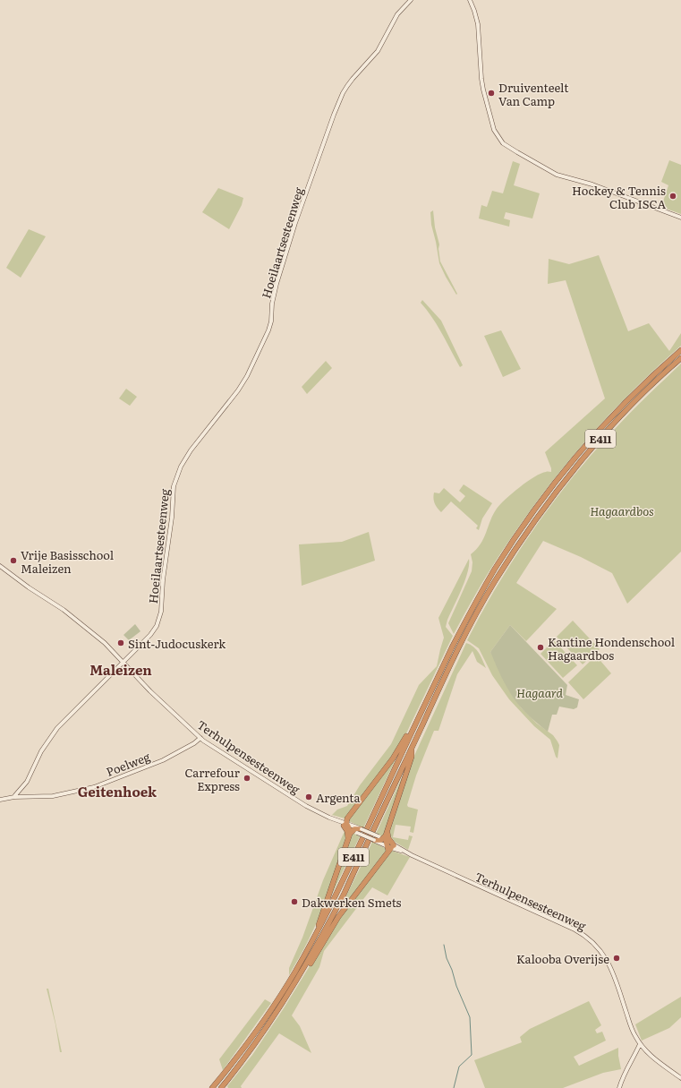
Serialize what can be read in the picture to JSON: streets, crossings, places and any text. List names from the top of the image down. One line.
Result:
{"streets":{"highway":["E411"],"street":["Hoeilaartsesteenweg","Terhulpensesteenweg","Poelweg"]},"crossings":[["Hoeilaartsesteenweg","Terhulpensesteenweg"],["Hoeilaartsesteenweg","Poelweg"],["Terhulpensesteenweg","Poelweg"]],"districts":["Maleizen","Geitenhoek"],"parks":["Hagaardbos","Hagaard"],"places":["Druiventeelt Van Camp","Hockey & Tennis Club ISCA","Vrije Basisschool Maleizen","Sint-Judocuskerk","Kantine Hondenschool Hagaardbos","Carrefour Express","Argenta","Dakwerken Smets","Kalooba Overijse"]}
